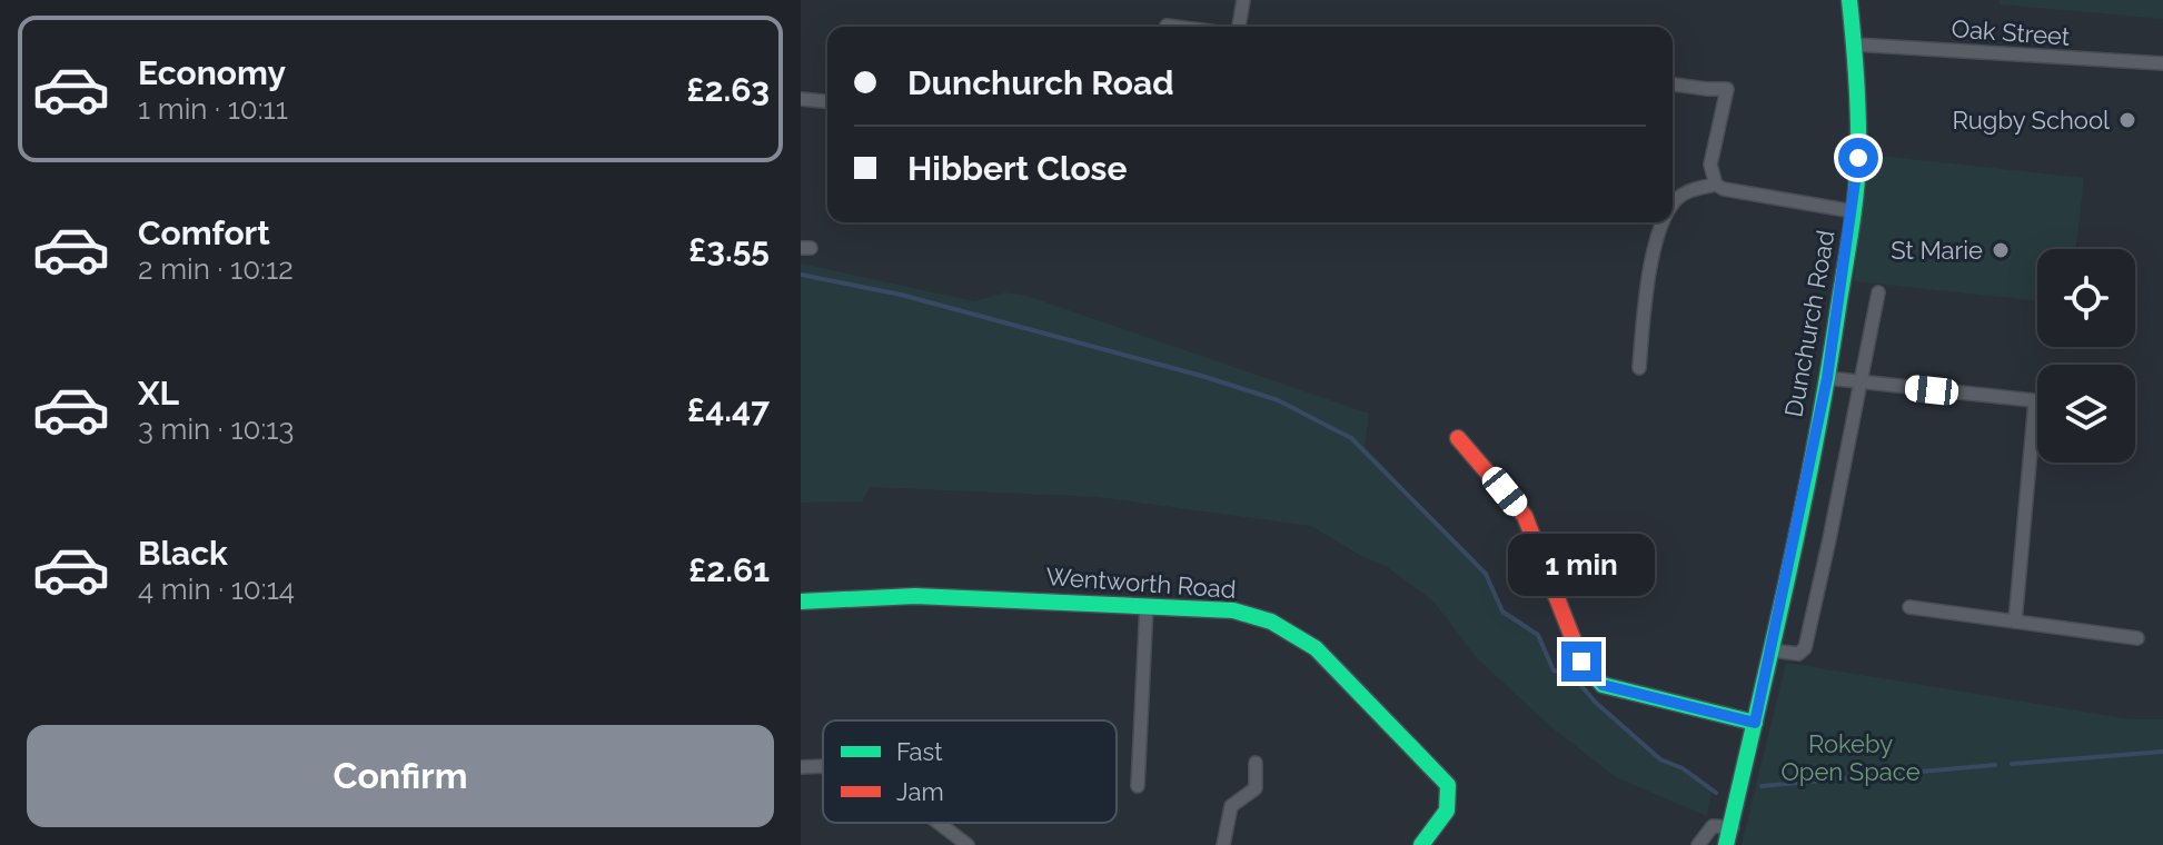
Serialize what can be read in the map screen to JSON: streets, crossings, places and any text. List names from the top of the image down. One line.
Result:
{"streets":{"main road":["Dunchurch Road","Wentworth Road"],"street":["Oak Street"]},"crossings":[["Oak Street","Dunchurch Road"]],"parks":["Rokeby Open Space"],"places":["Rugby School","St Marie"],"legend":["Fast","Jam"],"page":{"list":[{"name":"Economy","note":"1 min · 10:11","value":"£2.63"},{"name":"Comfort","note":"2 min · 10:12","value":"£3.55"},{"name":"XL","note":"3 min · 10:13","value":"£4.47"},{"name":"Black","note":"4 min · 10:14","value":"£2.61"}],"banner":["Dunchurch Road","Hibbert Close"],"bubble":"1 min","buttons":"Confirm"}}
